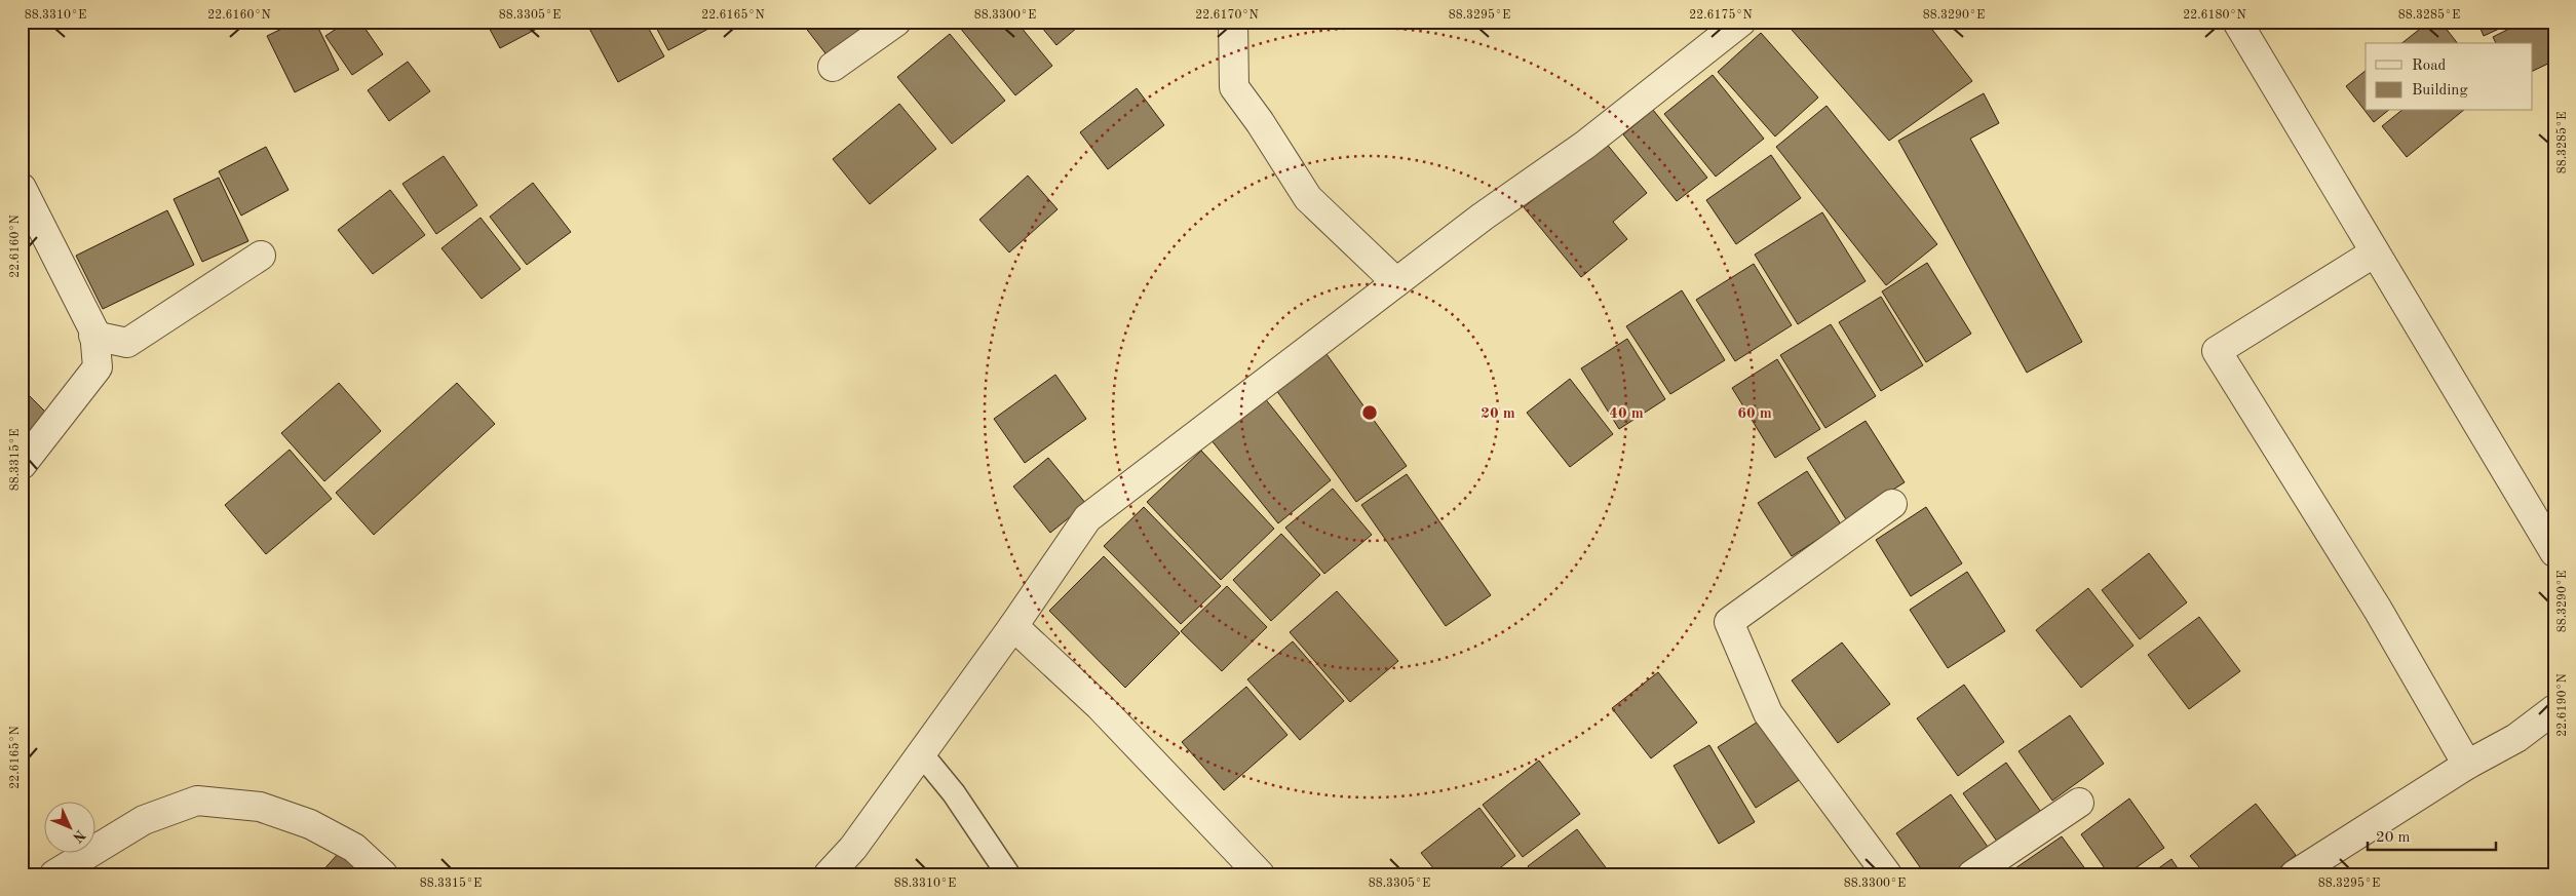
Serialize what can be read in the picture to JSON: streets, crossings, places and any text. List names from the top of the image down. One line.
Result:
{"legend":["Road","Building"],"scale_bar":"20 m","north":"bottom right","coordinates":["88.3310°E","22.6160°N","88.3305°E","22.6165°N","88.3300°E","22.6170°N","88.3295°E","22.6175°N","88.3290°E","22.6180°N","88.3285°E","88.3315°E","22.6190°N"],"rings":["20 m","40 m","60 m"]}
